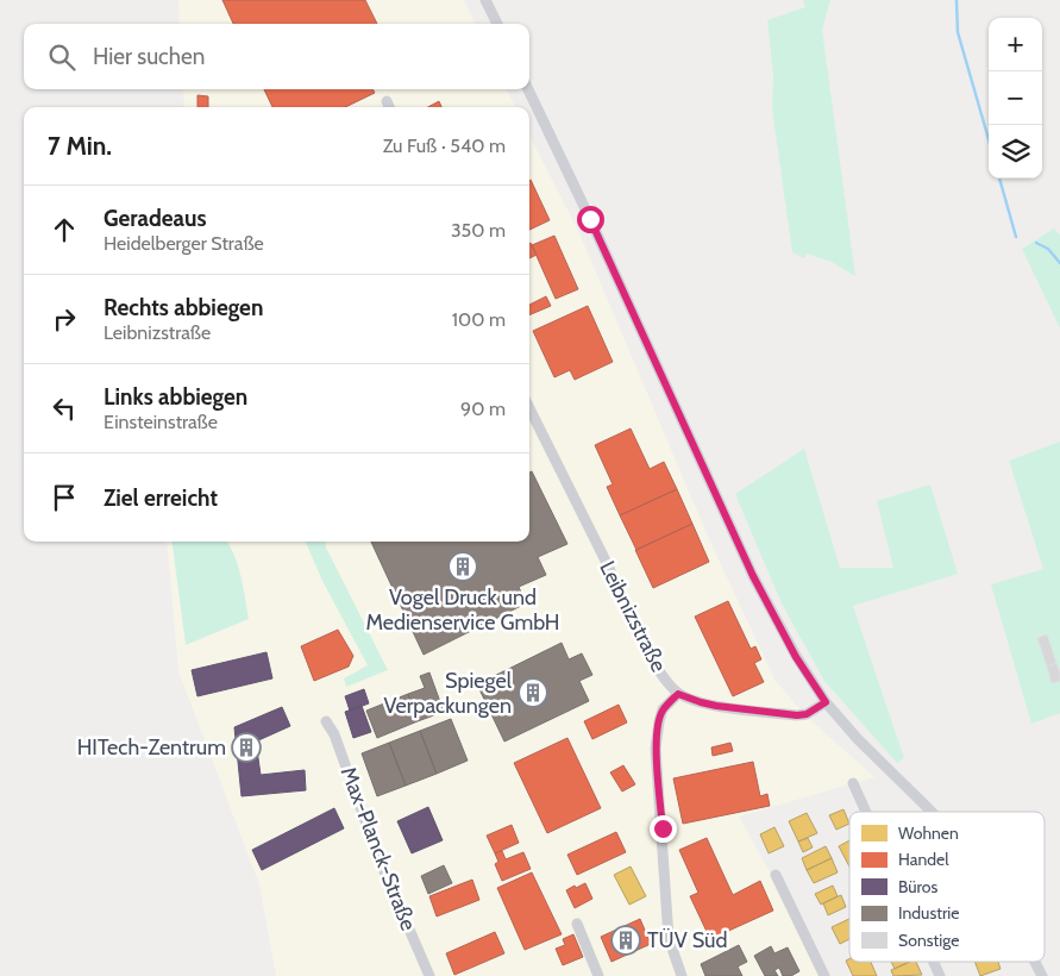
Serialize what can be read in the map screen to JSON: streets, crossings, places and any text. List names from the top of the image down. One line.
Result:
{"streets":{"street":["Leibnizstraße","Max-Planck-Straße"]},"places":{"building":["Vogel Druck und Medienservice GmbH","Spiegel Verpackungen","HITech-Zentrum","TÜV Süd"]},"legend":["Wohnen","Handel","Büros","Industrie","Sonstige"],"page":{"map_buttons":["+","−"],"search":"Hier suchen","heading":["7 Min.","Zu Fuß · 540 m"],"list":[["Geradeaus","Heidelberger Straße","350 m"],["Rechts abbiegen","Leibnizstraße","100 m"],["Links abbiegen","Einsteinstraße","90 m"],"Ziel erreicht"]}}
